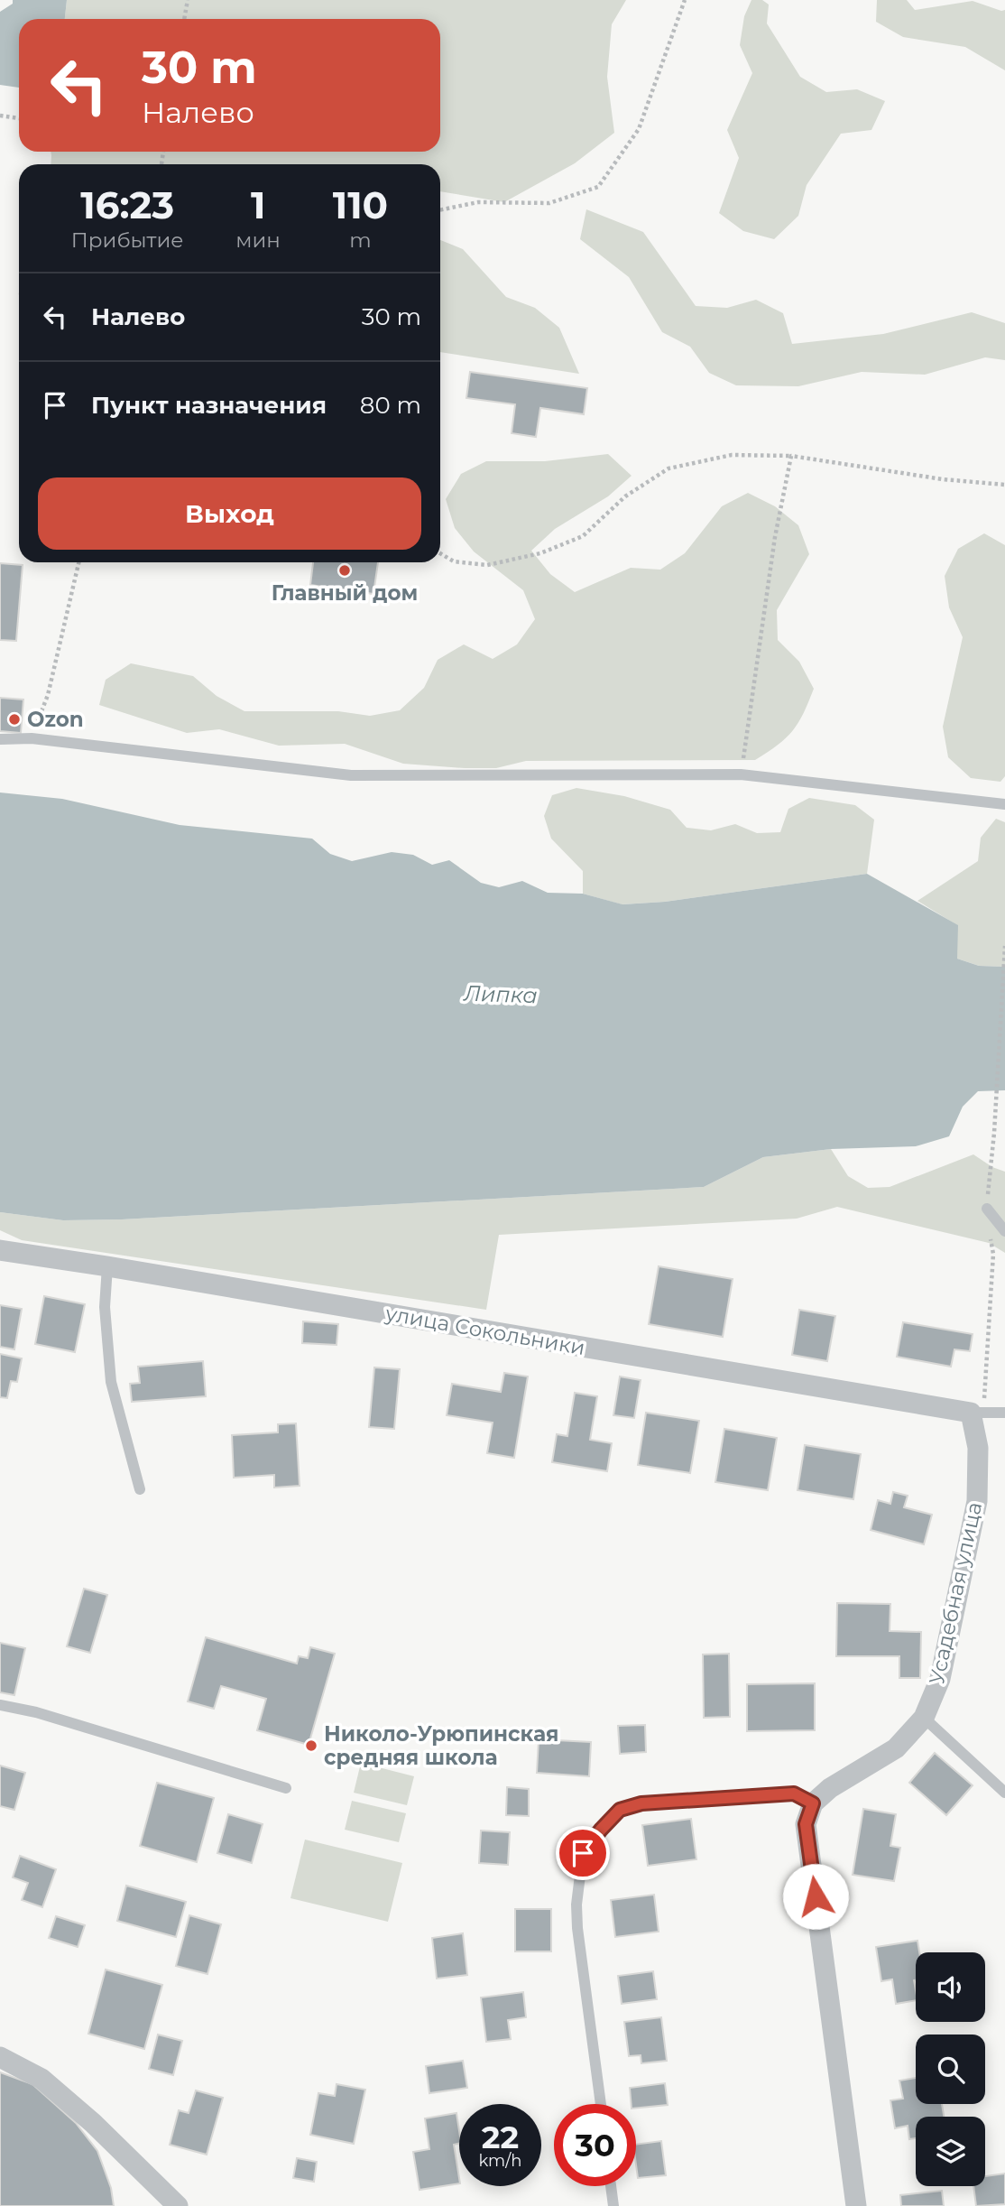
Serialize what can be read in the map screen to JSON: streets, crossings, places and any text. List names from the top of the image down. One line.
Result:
{"streets":{"street":["улица Сокольники","Усадебная улица"]},"crossings":[["улица Сокольники","Усадебная улица"]],"water":["Липка"],"places":["Главный дом","Ozon","Николо-Урюпинская средняя школа"],"page":{"turn":["30 m","Налево"],"eta":["16:23","Прибытие","1","мин","110","m"],"list":[{"name":"Налево","value":"30 m"},{"name":"Пункт назначения","value":"80 m"}],"buttons":"Выход","speed":"22 km/h","limit":"30"}}
